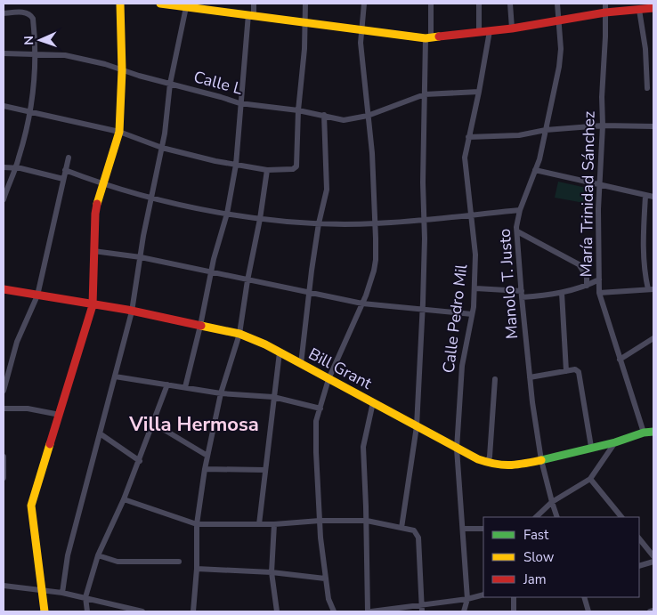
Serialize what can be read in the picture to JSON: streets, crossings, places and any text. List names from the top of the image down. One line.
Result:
{"streets":{"street":["Calle L","María Trinidad Sánchez","Manolo T. Justo","Calle Pedro Mil","Bill Grant"]},"crossings":[["Calle L","Calle Pedro Mil"],["María Trinidad Sánchez","Bill Grant"],["Manolo T. Justo","Bill Grant"],["Calle Pedro Mil","Bill Grant"]],"districts":["Villa Hermosa"],"legend":["Fast","Slow","Jam"],"north":"left"}
